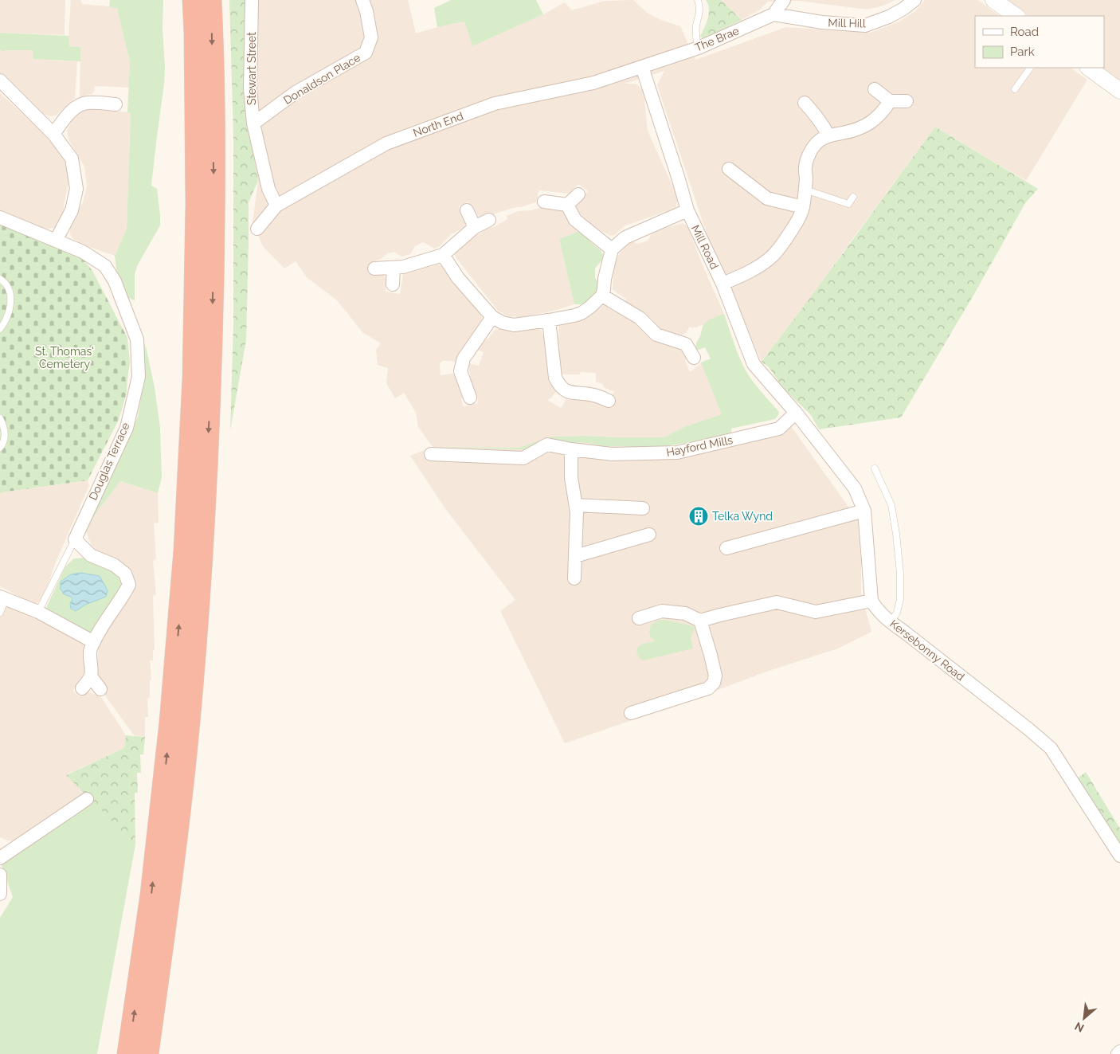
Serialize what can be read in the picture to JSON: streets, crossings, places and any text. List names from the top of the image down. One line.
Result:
{"streets":{"street":["Mill Hill","The Brae","Stewart Street","Donaldson Place","North End","Mill Road","Hayford Mills","Douglas Terrace","Kersebonny Road"]},"crossings":[["Mill Hill","The Brae"],["The Brae","North End"],["The Brae","Mill Road"],["Stewart Street","Donaldson Place"],["Stewart Street","North End"],["North End","Mill Road"],["Mill Road","Hayford Mills"]],"parks":["St. Thomas' Cemetery"],"places":{"building":["Telka Wynd"]},"legend":["Road","Park"],"north":"bottom left"}
